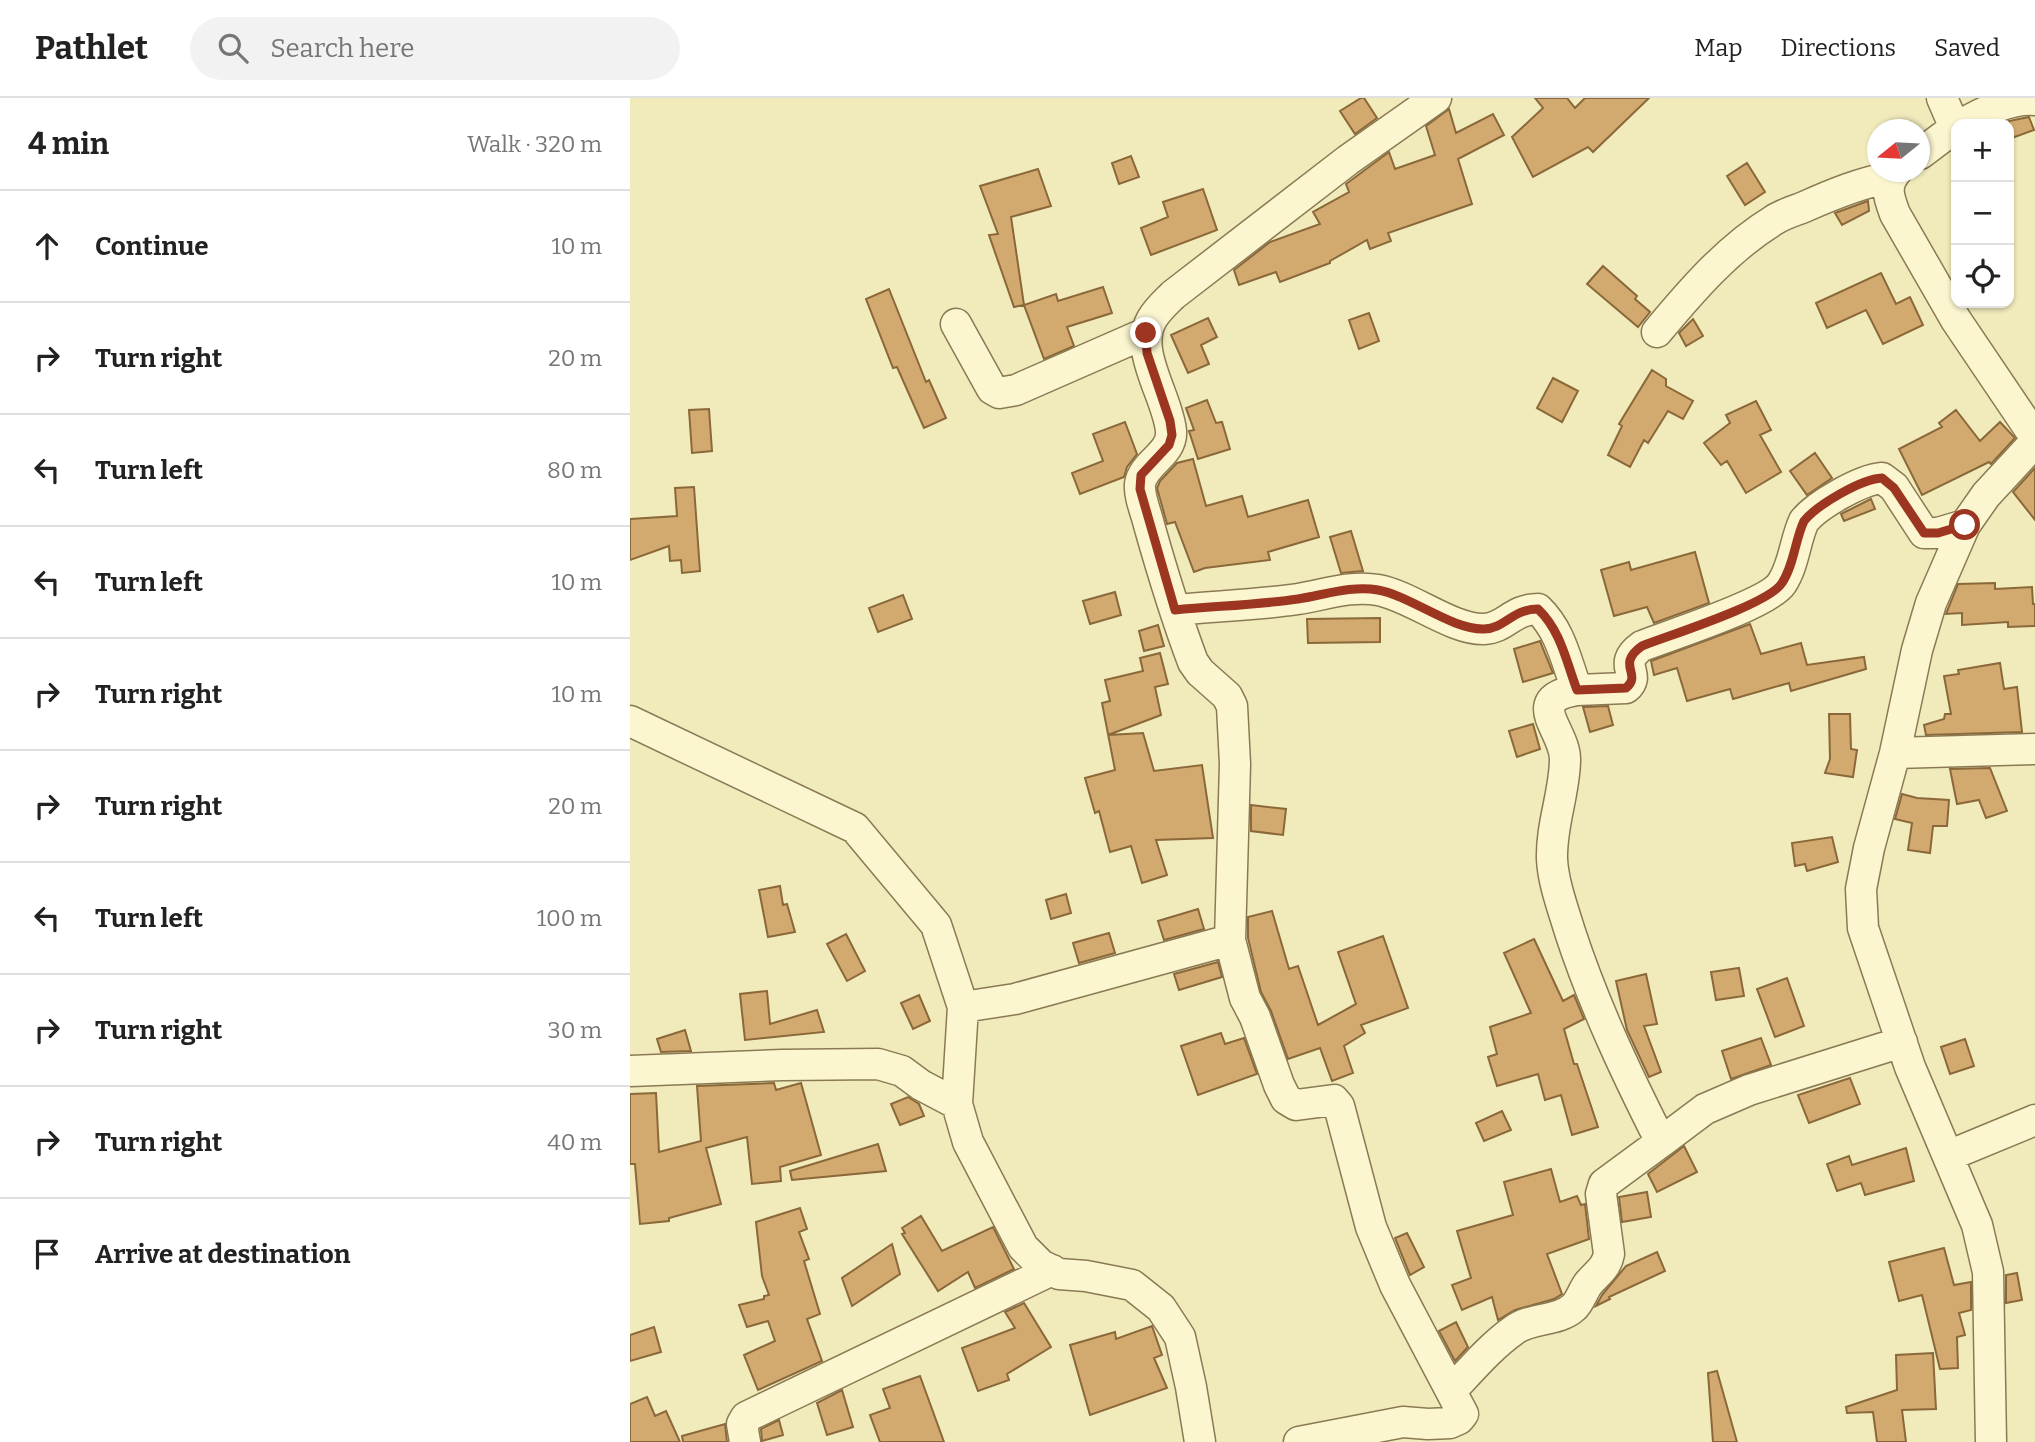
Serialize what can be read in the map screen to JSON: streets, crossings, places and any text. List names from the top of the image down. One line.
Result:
{"north":"left","page":{"header":"Pathlet","search":"Search here","nav":["Map","Directions","Saved"],"heading":["4 min","Walk · 320 m"],"map_buttons":["+","−"],"list":[["Continue","10 m"],["Turn right","20 m"],["Turn left","80 m"],["Turn left","10 m"],["Turn right","10 m"],["Turn right","20 m"],["Turn left","100 m"],["Turn right","30 m"],["Turn right","40 m"],"Arrive at destination"]}}
